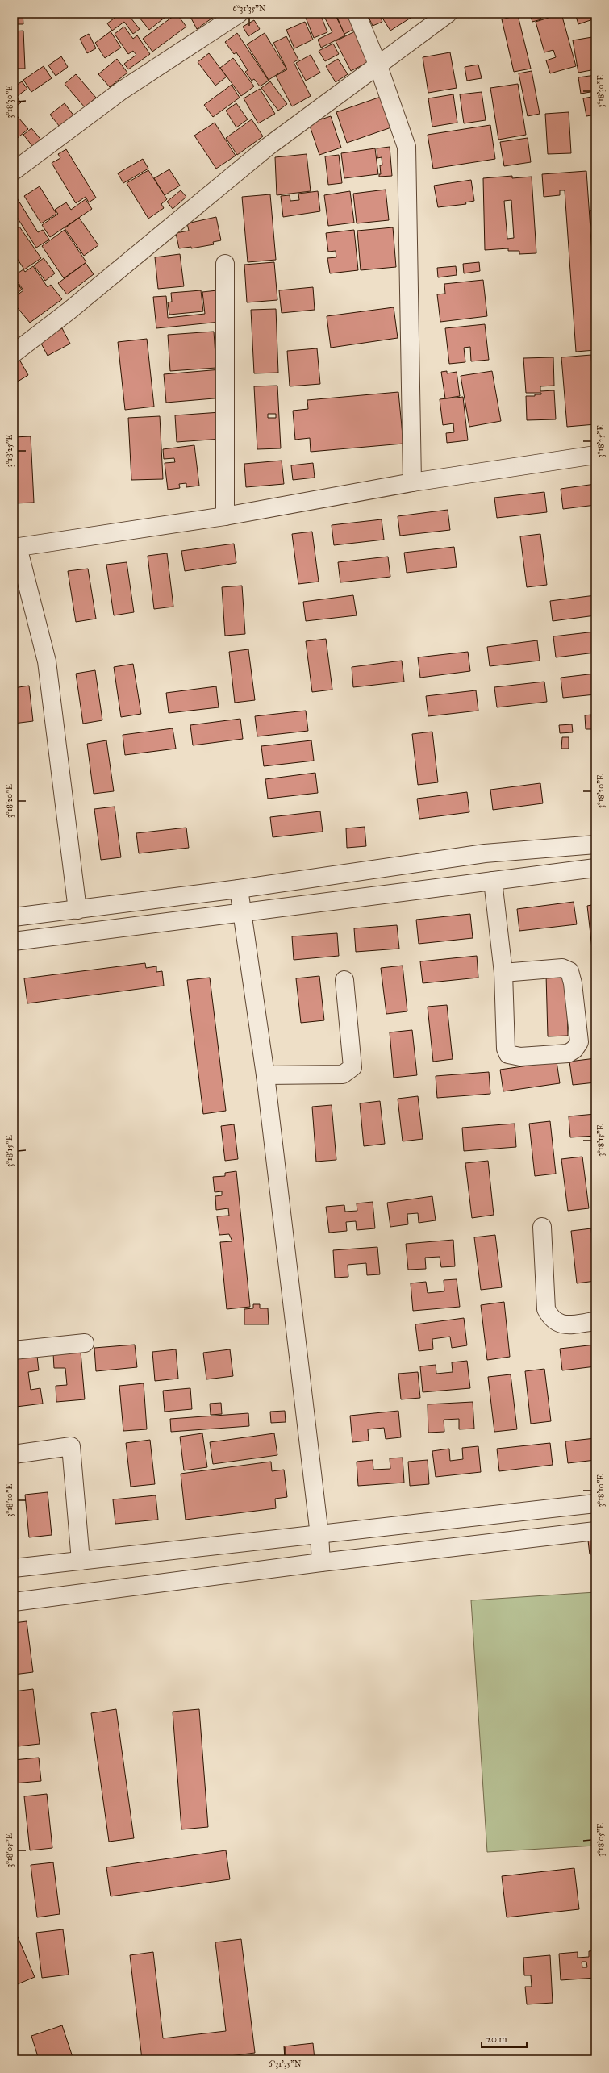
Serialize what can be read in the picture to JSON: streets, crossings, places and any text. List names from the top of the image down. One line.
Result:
{"scale_bar":"20 m","coordinates":["6°31'35\"N","3°18'30\"E","3°18'25\"E","3°18'20\"E","3°18'15\"E","3°18'10\"E","3°18'05\"E"]}
